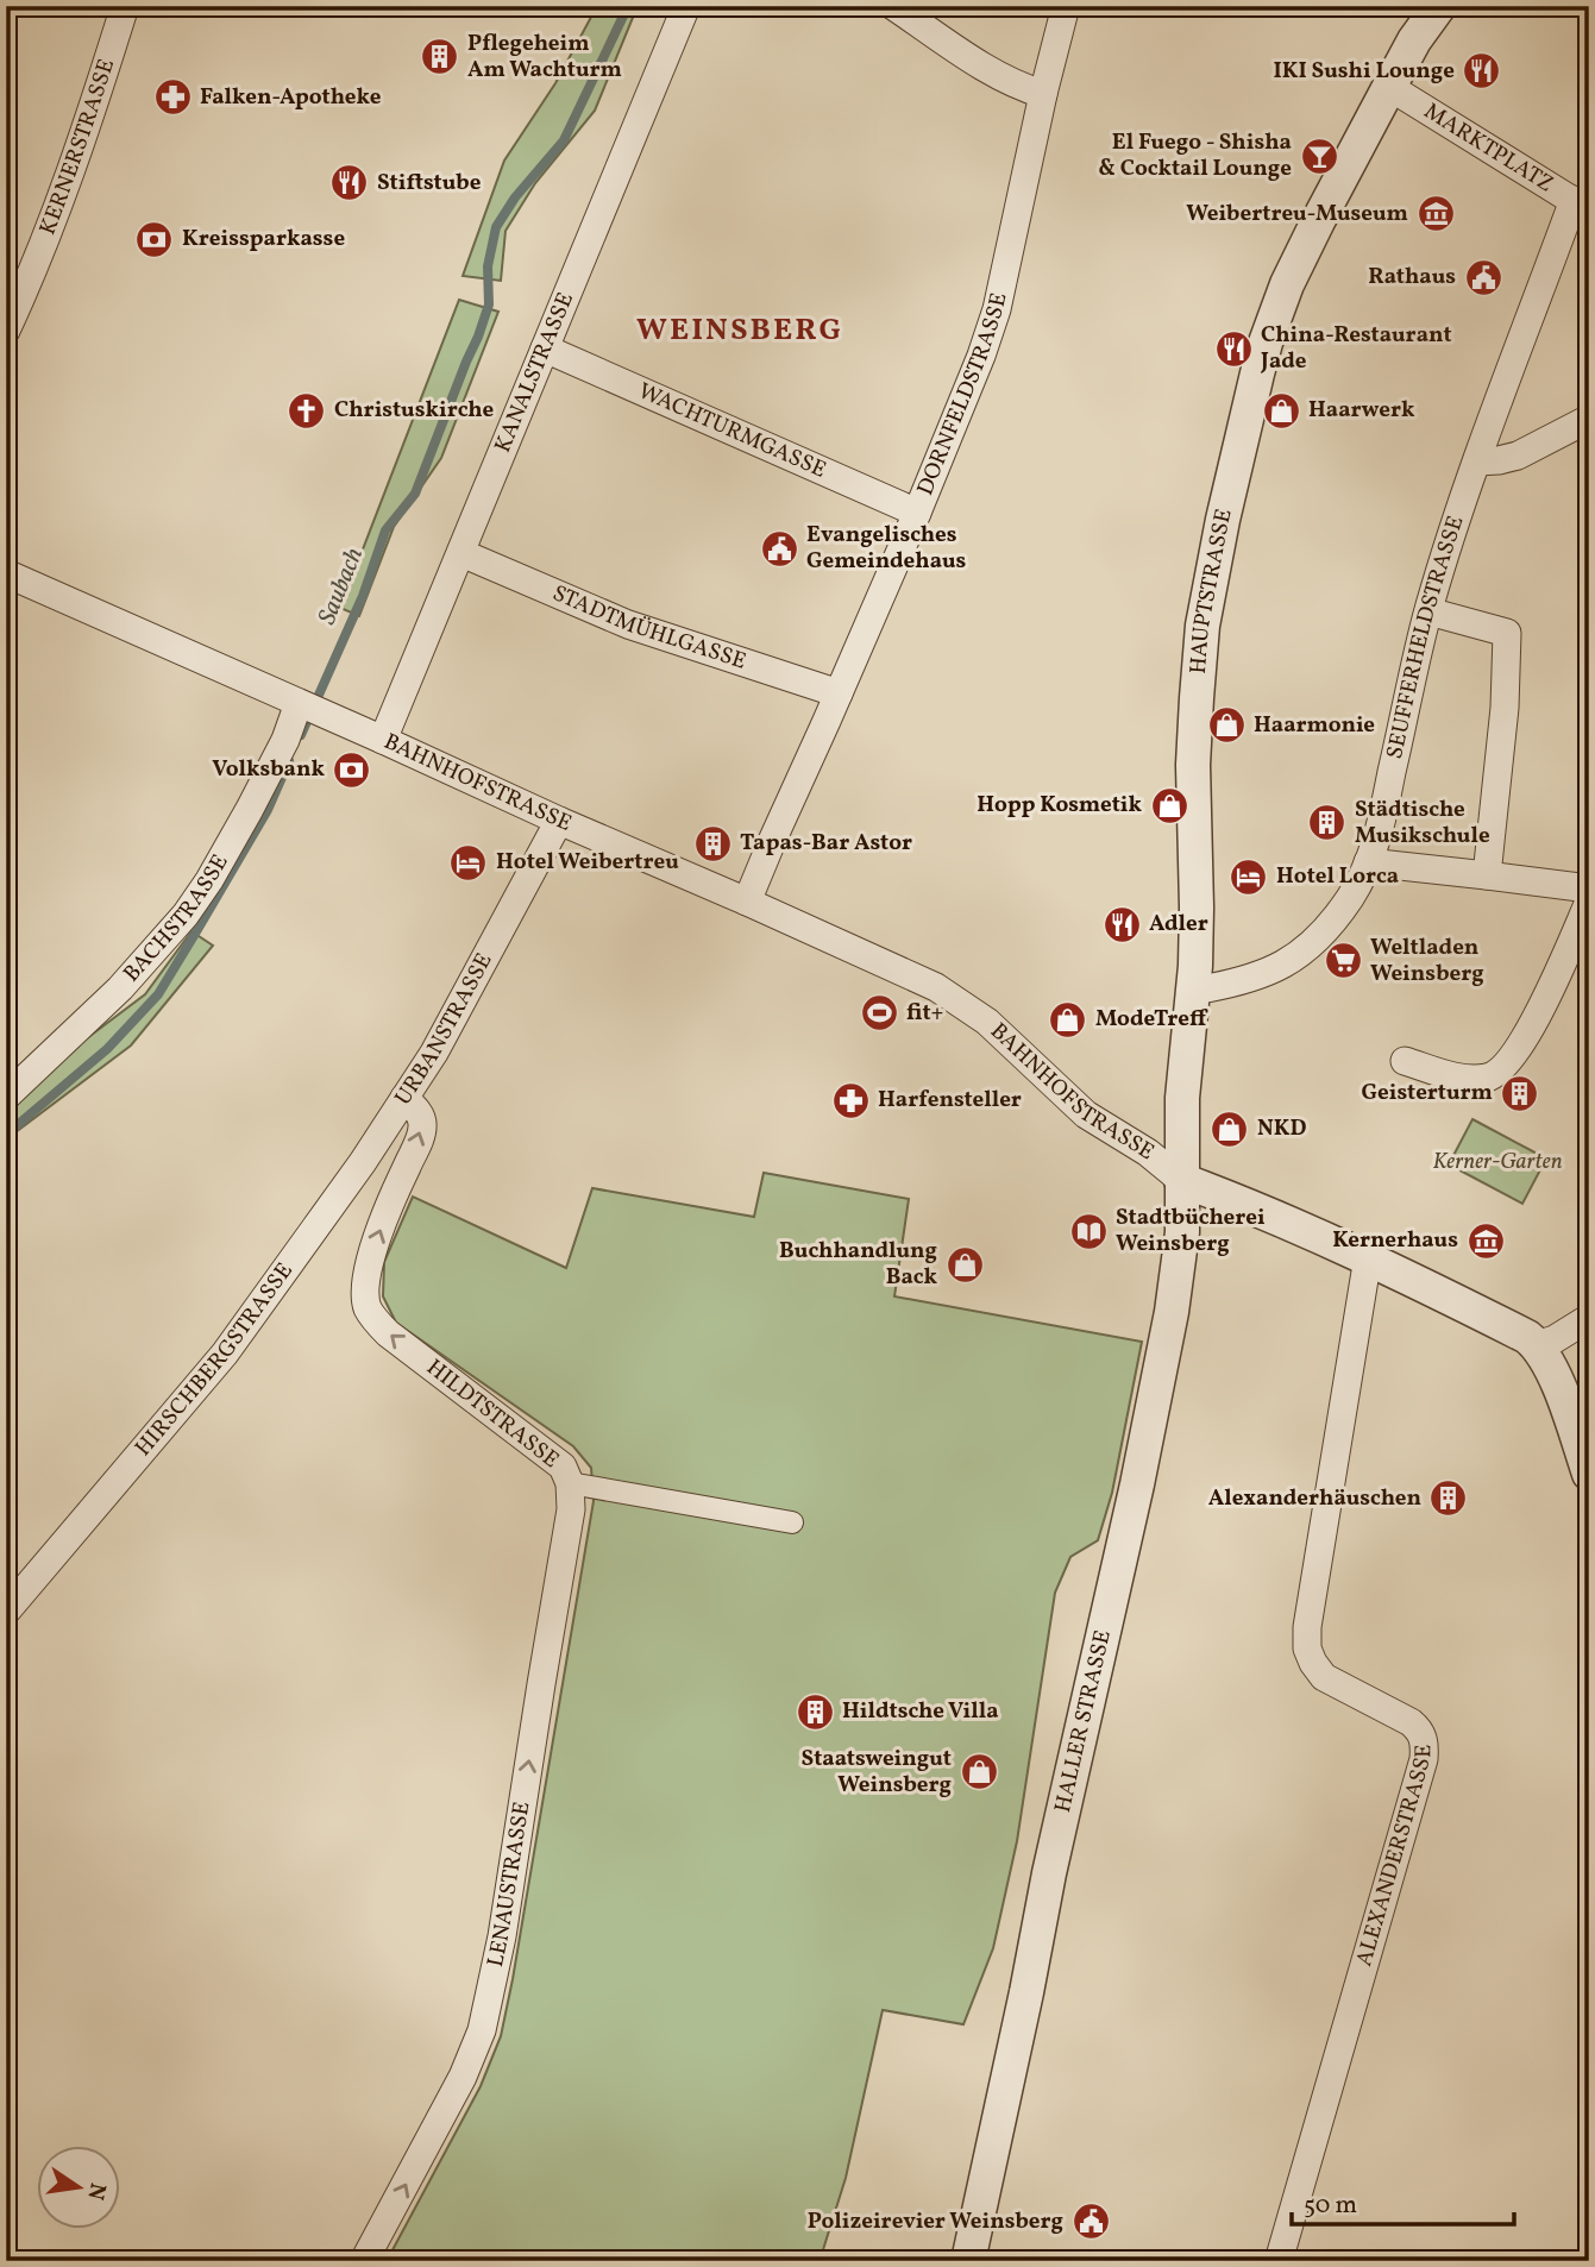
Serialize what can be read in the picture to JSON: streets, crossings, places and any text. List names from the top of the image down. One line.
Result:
{"streets":{"street":["KERNERSTRASSE","MARKTPLATZ","KANALSTRASSE","DORNFELDSTRASSE","WACHTURMGASSE","HAUPTSTRASSE","STADTMÜHLGASSE","SEUFFERHELDSTRASSE","BAHNHOFSTRASSE","BACHSTRASSE","URBANSTRASSE","HIRSCHBERGSTRASSE","HILDTSTRASSE","HALLER STRASSE","ALEXANDERSTRASSE","LENAUSTRASSE"]},"crossings":[["MARKTPLATZ","HAUPTSTRASSE"],["MARKTPLATZ","SEUFFERHELDSTRASSE"],["KANALSTRASSE","WACHTURMGASSE"],["KANALSTRASSE","STADTMÜHLGASSE"],["KANALSTRASSE","BAHNHOFSTRASSE"],["DORNFELDSTRASSE","WACHTURMGASSE"],["DORNFELDSTRASSE","STADTMÜHLGASSE"],["DORNFELDSTRASSE","BAHNHOFSTRASSE"],["HAUPTSTRASSE","SEUFFERHELDSTRASSE"],["HAUPTSTRASSE","BAHNHOFSTRASSE"],["HAUPTSTRASSE","HALLER STRASSE"],["BAHNHOFSTRASSE","BACHSTRASSE"],["BAHNHOFSTRASSE","URBANSTRASSE"],["BAHNHOFSTRASSE","HALLER STRASSE"],["URBANSTRASSE","HIRSCHBERGSTRASSE"],["URBANSTRASSE","HILDTSTRASSE"],["HILDTSTRASSE","LENAUSTRASSE"]],"one_way":["URBANSTRASSE","HILDTSTRASSE","LENAUSTRASSE"],"districts":["WEINSBERG"],"water":["Saubach"],"parks":["Kerner-Garten"],"places":{"building":["Pflegeheim Am Wachturm","Städtische Musikschule","Tapas-Bar Astor","Geisterturm","Alexanderhäuschen","Hildtsche Villa"],"restaurant":["IKI Sushi Lounge","Stiftstube","China-Restaurant Jade","Adler"],"pharmacy":["Falken-Apotheke","Harfensteller"],"bar":["El Fuego - Shisha & Cocktail Lounge"],"museum":["Weibertreu-Museum","Kernerhaus"],"bank":["Kreissparkasse","Volksbank"],"public building":["Rathaus","Evangelisches Gemeindehaus","Polizeirevier Weinsberg"],"church":["Christuskirche"],"shop":["Haarwerk","Haarmonie","Hopp Kosmetik","ModeTreff","NKD","Buchhandlung Back","Staatsweingut Weinsberg"],"hotel":["Hotel Weibertreu","Hotel Lorca"],"supermarket":["Weltladen Weinsberg"],"sports":["fit+"],"library":["Stadtbücherei Weinsberg"]},"scale_bar":"50 m","north":"right"}
